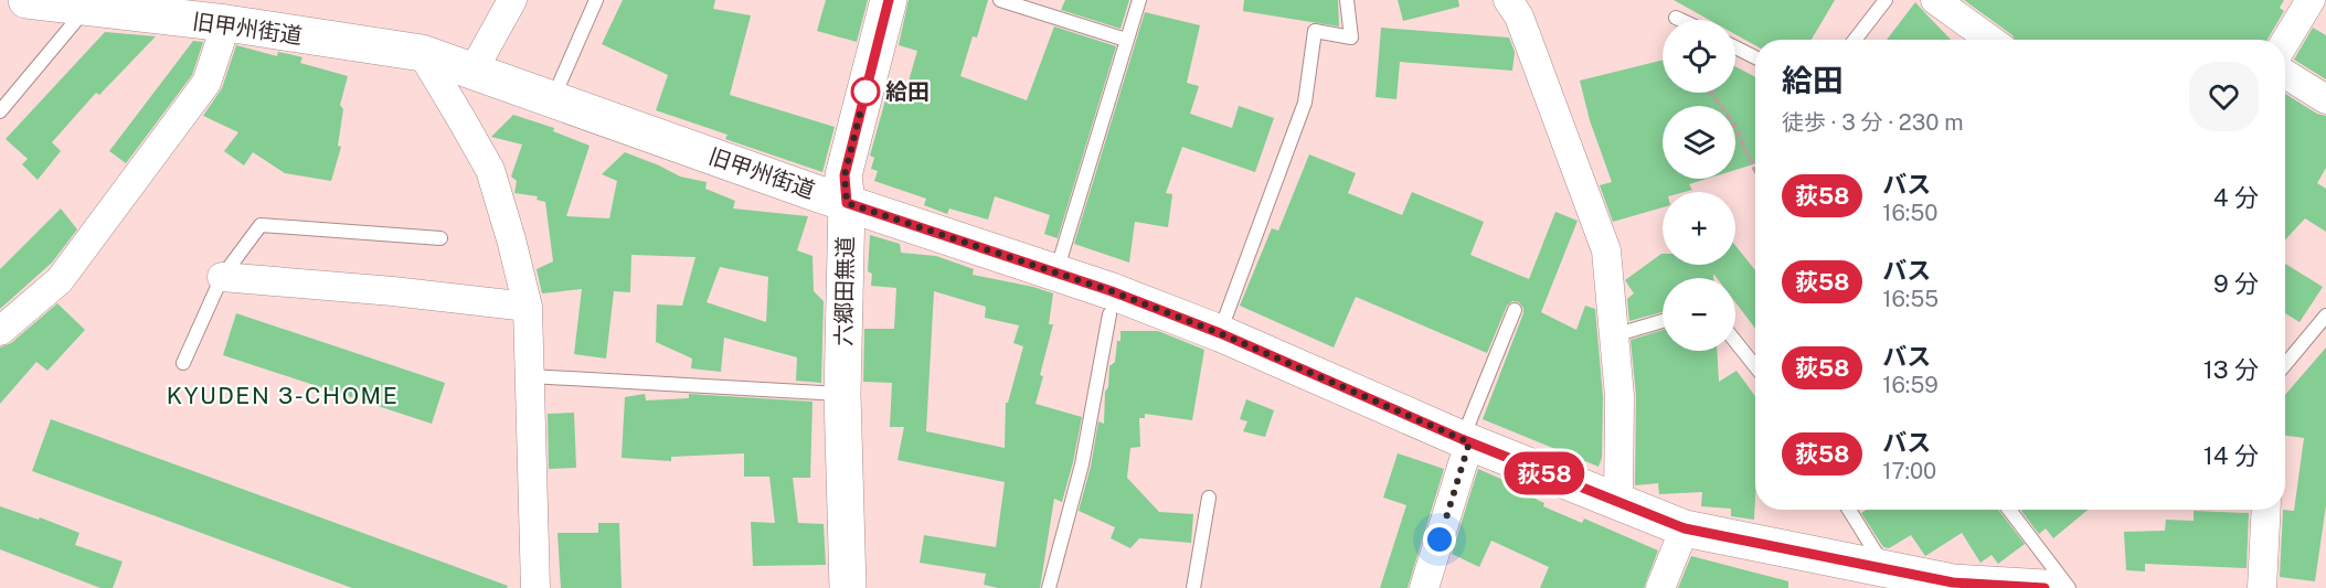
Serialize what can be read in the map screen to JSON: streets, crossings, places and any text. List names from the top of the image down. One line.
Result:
{"streets":{"street":["旧甲州街道","六郷田無道"]},"crossings":[["旧甲州街道","六郷田無道"]],"districts":["KYUDEN 3-CHOME"],"places":["給田"],"lines":["bus line 荻58"],"page":{"on_map":"荻58","map_buttons":["+","−"],"heading":["給田","徒歩 · 3 分 · 230 m"],"list":[{"mark":"荻58","name":"バス","note":"16:50","value":"4 分"},{"mark":"荻58","name":"バス","note":"16:55","value":"9 分"},{"mark":"荻58","name":"バス","note":"16:59","value":"13 分"},{"mark":"荻58","name":"バス","note":"17:00","value":"14 分"}]}}
